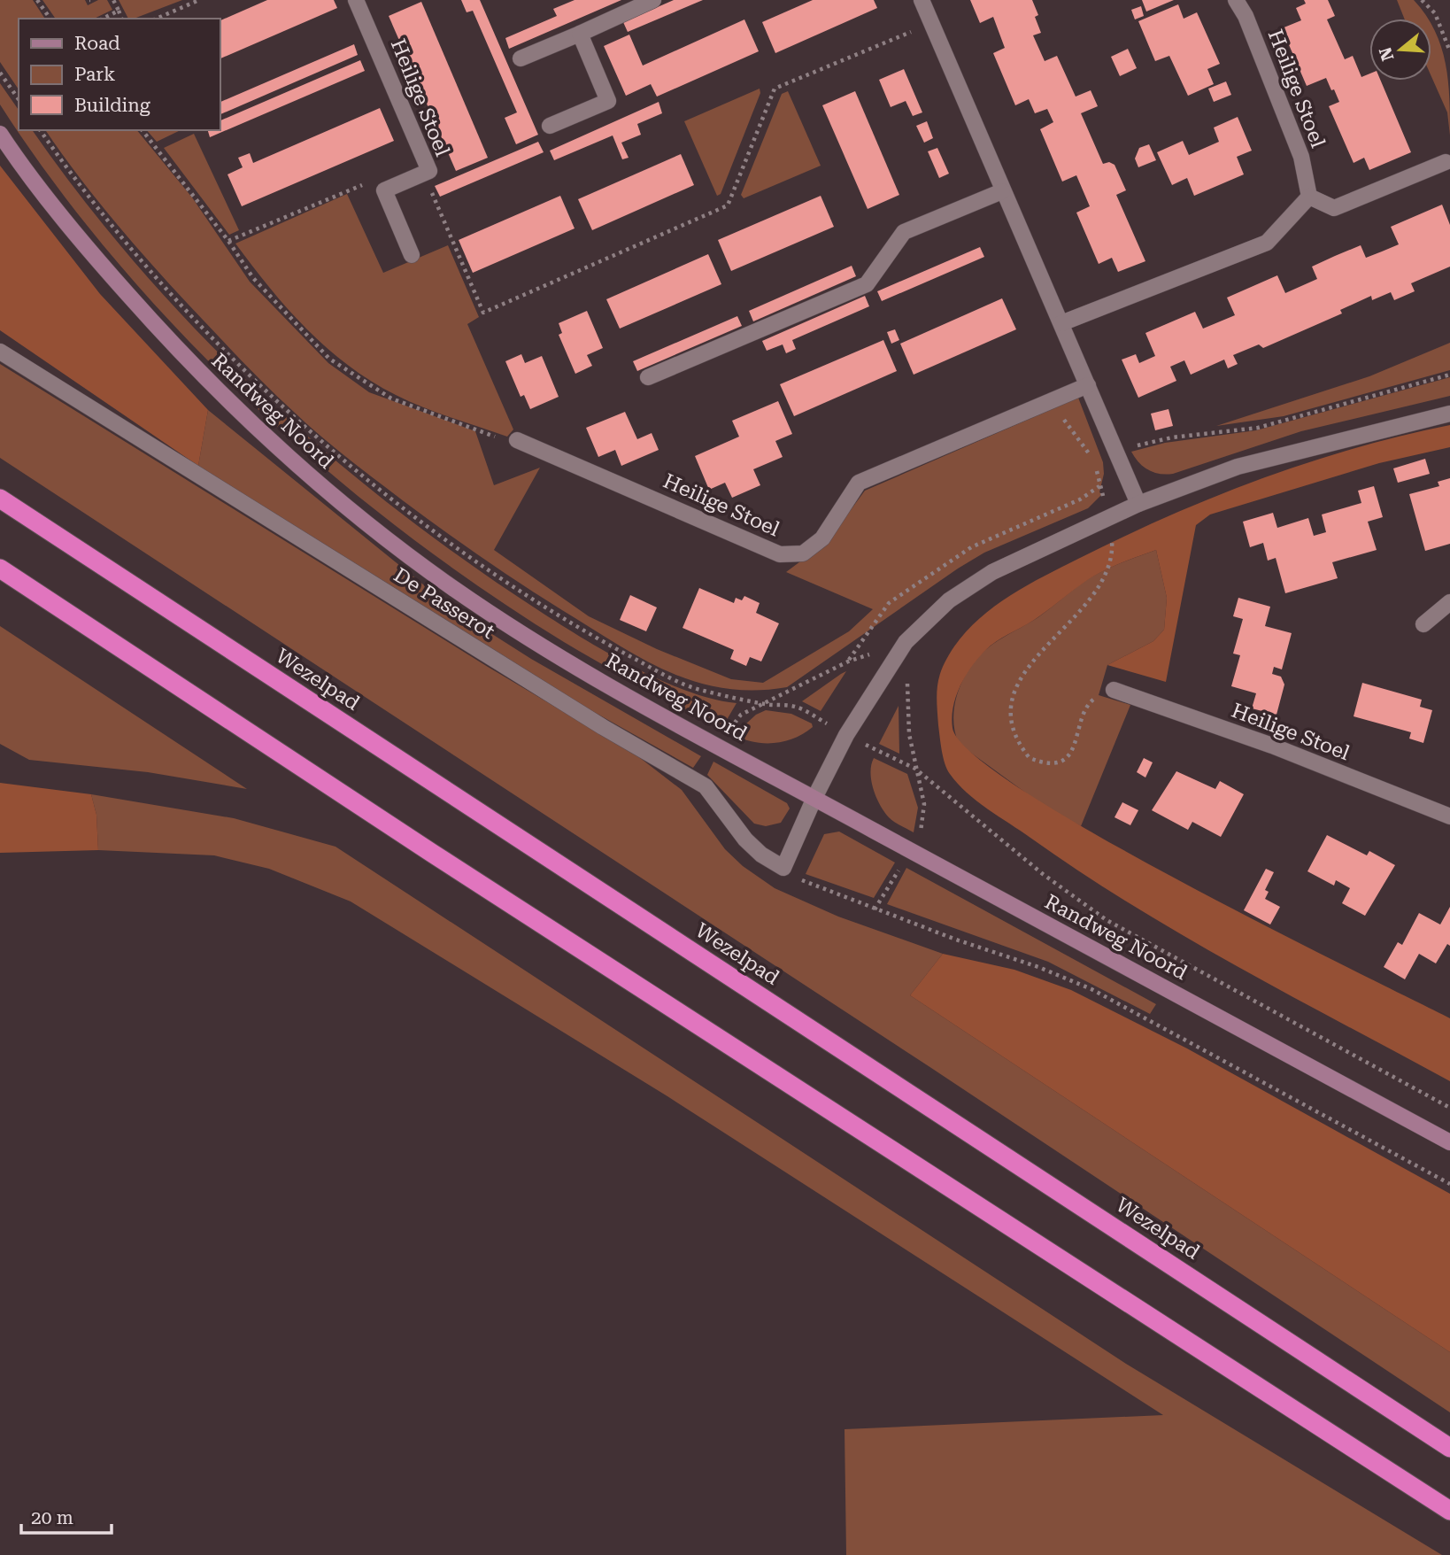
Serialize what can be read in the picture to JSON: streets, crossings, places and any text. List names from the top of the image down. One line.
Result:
{"streets":{"highway":["Wezelpad"],"main road":["Randweg Noord"],"street":["Heilige Stoel","De Passerot"]},"legend":["Road","Park","Building"],"scale_bar":"20 m","north":"left"}
